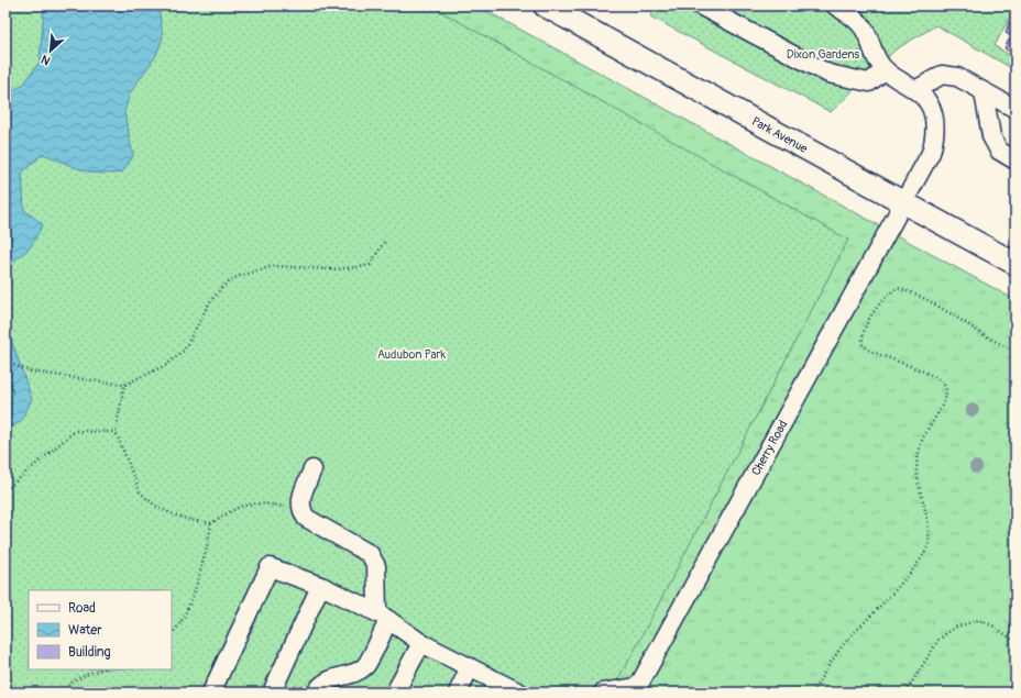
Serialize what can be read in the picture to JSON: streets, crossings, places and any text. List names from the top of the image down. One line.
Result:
{"streets":{"main road":["Park Avenue"],"street":["Cherry Road"]},"crossings":[["Park Avenue","Cherry Road"]],"parks":["Dixon Gardens","Audubon Park"],"legend":["Road","Water","Building"],"north":"bottom left"}
